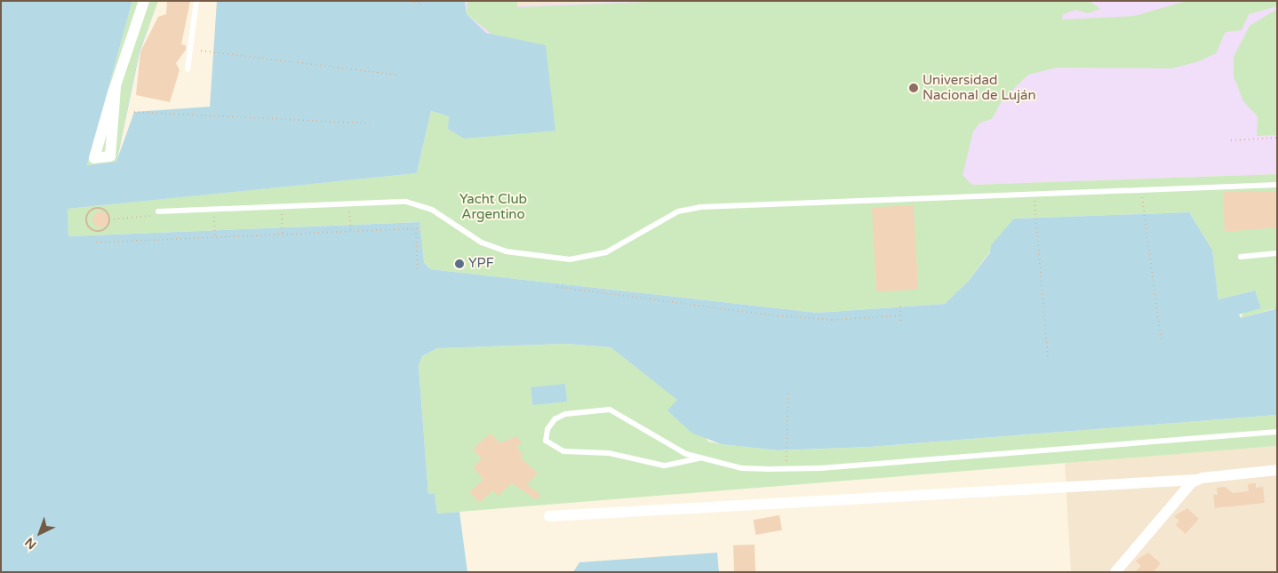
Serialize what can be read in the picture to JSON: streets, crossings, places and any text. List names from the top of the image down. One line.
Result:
{"parks":["Yacht Club Argentino"],"places":["Universidad Nacional de Luján","YPF"],"north":"bottom left"}
